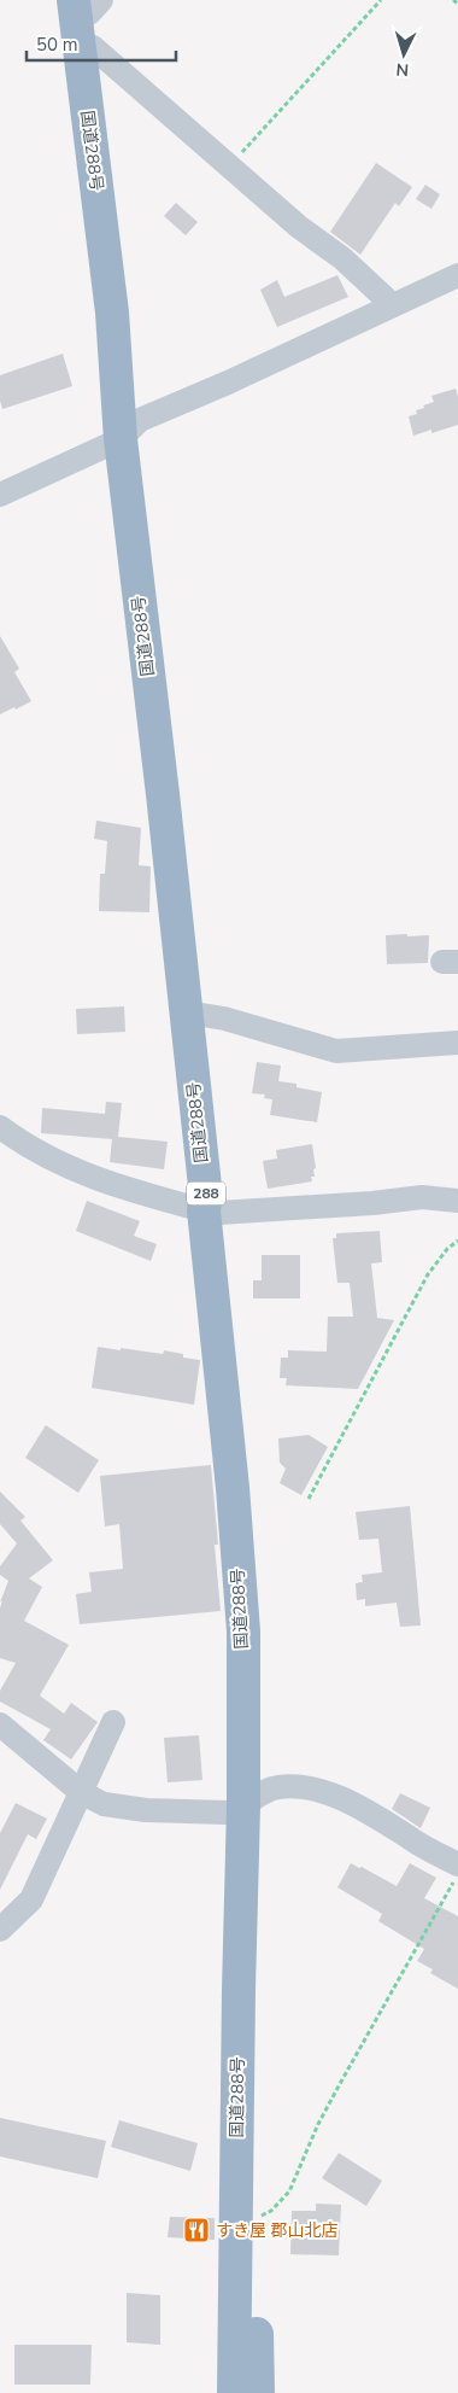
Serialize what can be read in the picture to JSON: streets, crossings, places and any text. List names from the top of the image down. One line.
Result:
{"streets":{"highway":["国道288号","288"]},"places":{"restaurant":["すき屋 郡山北店"]},"scale_bar":"50 m","north":"bottom"}
